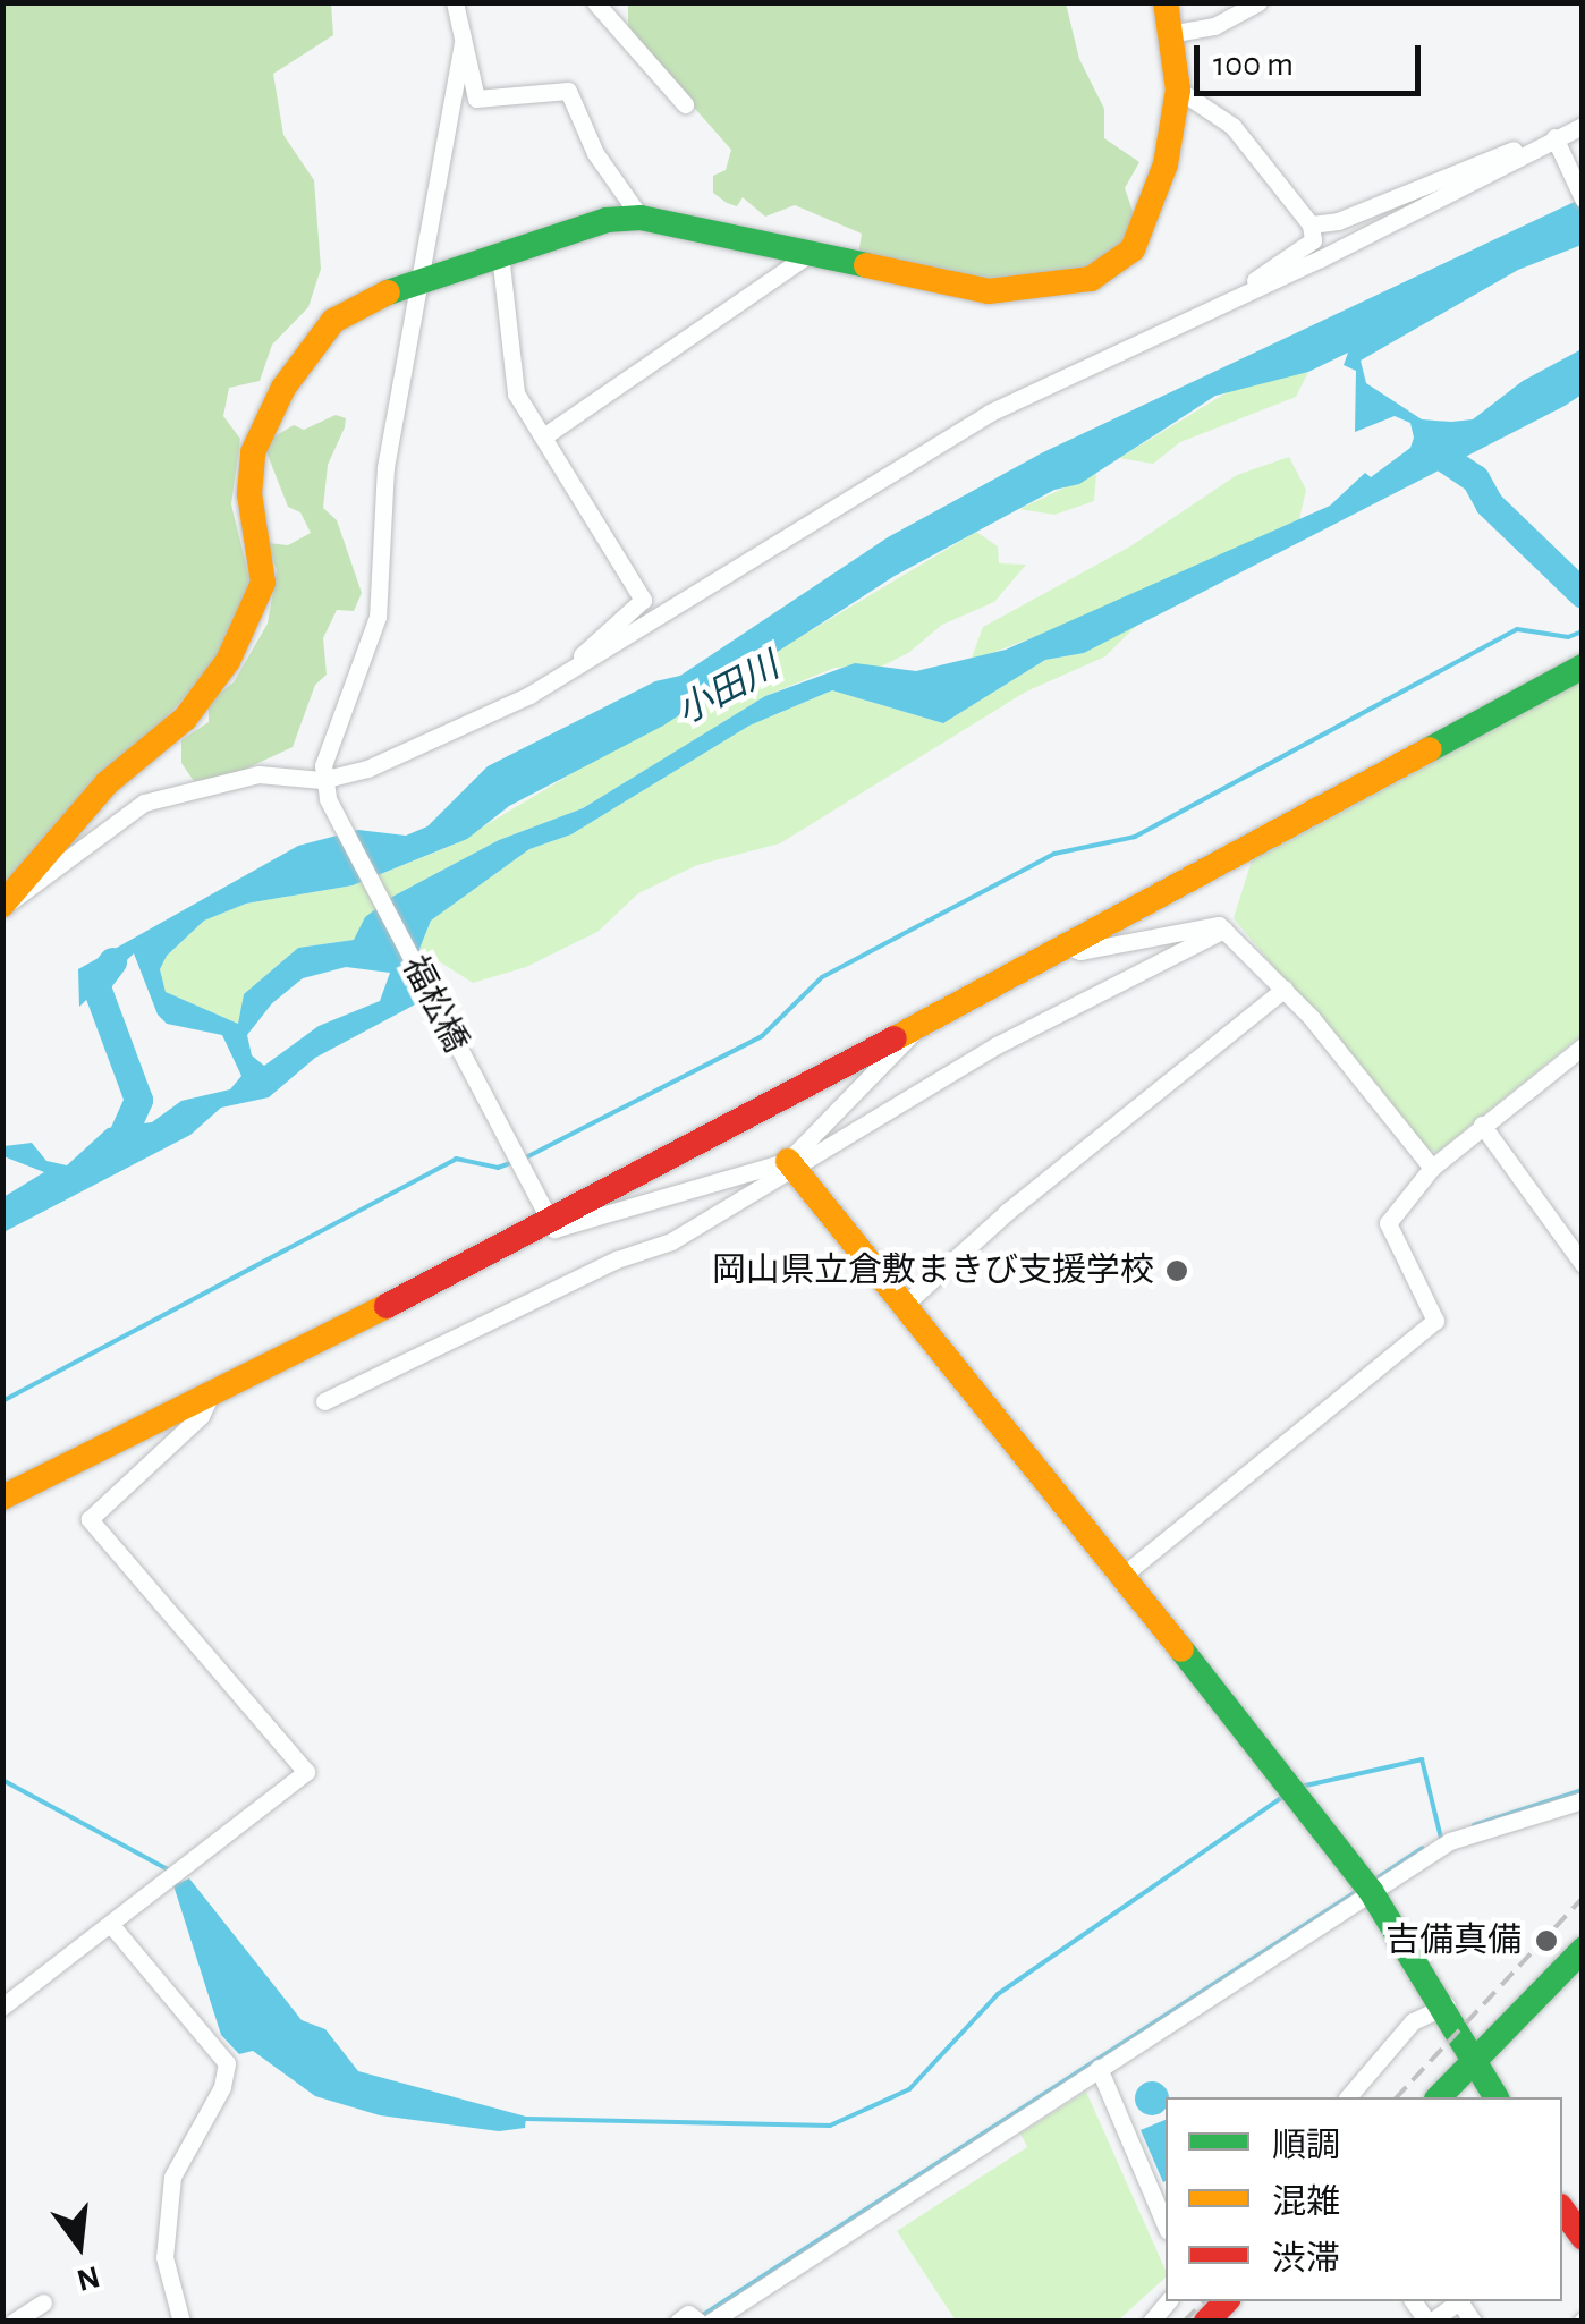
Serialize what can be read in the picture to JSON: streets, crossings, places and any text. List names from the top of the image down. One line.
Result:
{"streets":{"street":["福松橋"]},"water":["小田川"],"places":["岡山県立倉敷まきび支援学校","吉備真備"],"legend":["順調","混雑","渋滞"],"scale_bar":"100 m","north":"bottom"}
